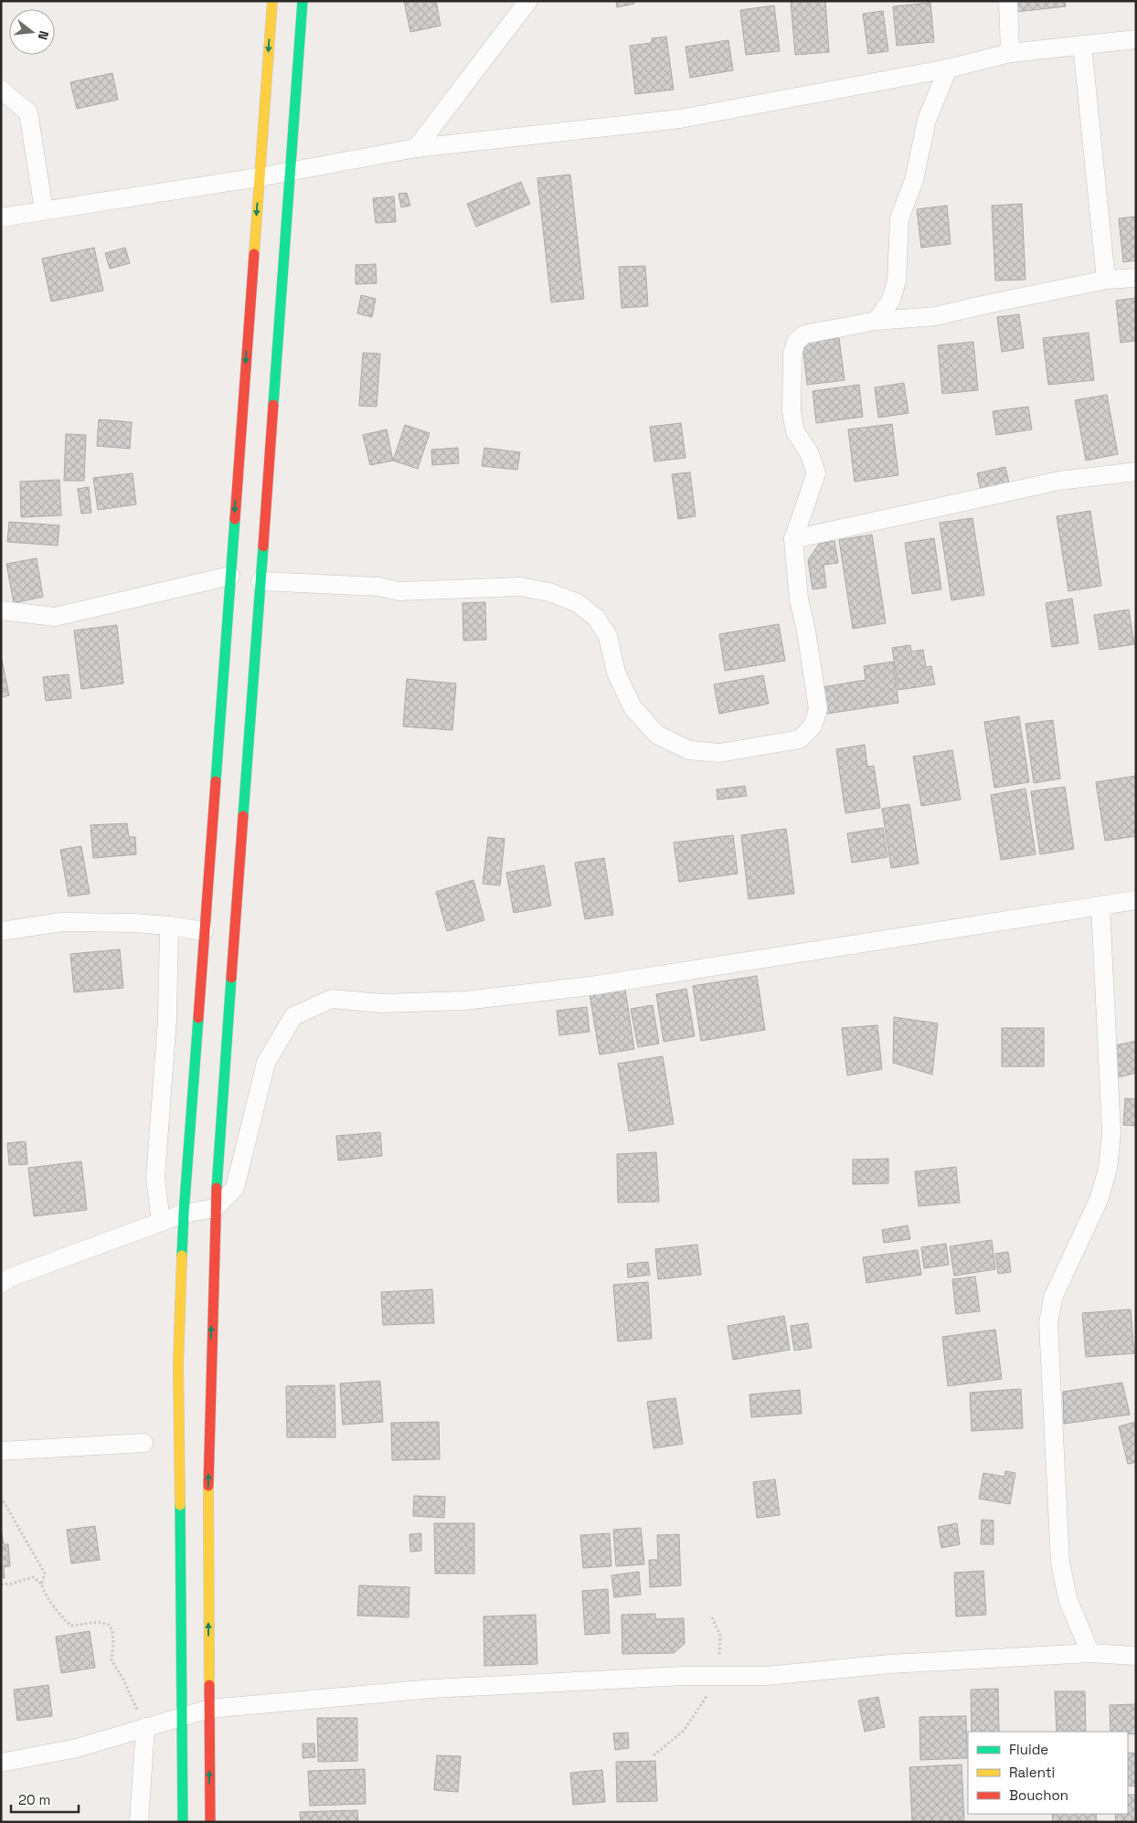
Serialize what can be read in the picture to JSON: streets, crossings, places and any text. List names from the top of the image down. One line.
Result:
{"legend":["Fluide","Ralenti","Bouchon"],"scale_bar":"20 m","north":"right"}
